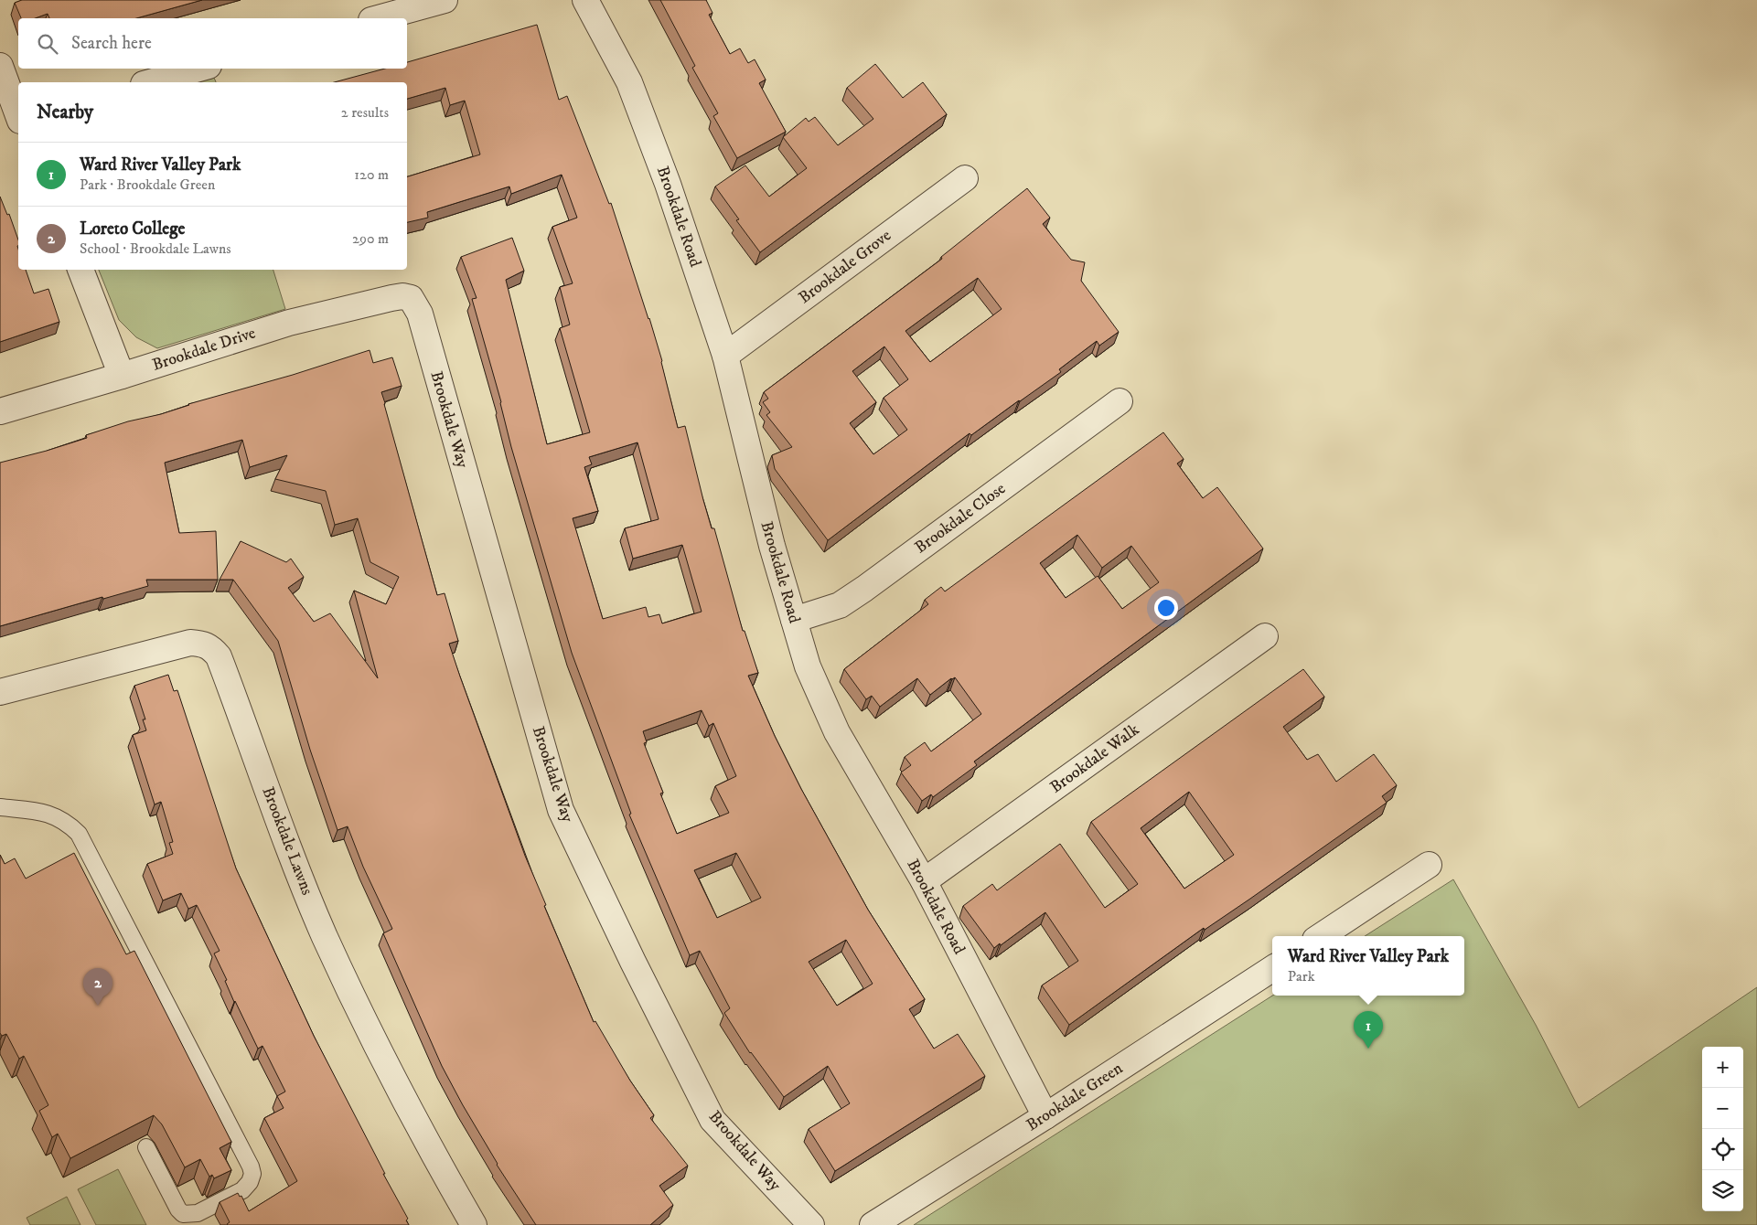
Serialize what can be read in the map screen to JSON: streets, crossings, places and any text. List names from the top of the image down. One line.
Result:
{"streets":{"street":["Brookdale Road","Brookdale Grove","Brookdale Drive","Brookdale Way","Brookdale Close","Brookdale Walk","Brookdale Lawns","Brookdale Green"]},"crossings":[["Brookdale Road","Brookdale Grove"],["Brookdale Road","Brookdale Close"],["Brookdale Road","Brookdale Walk"],["Brookdale Road","Brookdale Green"],["Brookdale Drive","Brookdale Way"]],"page":{"search":"Search here","heading":["Nearby","2 results"],"list":[{"mark":"1","name":"Ward River Valley Park","note":"Park · Brookdale Green","value":"120 m"},{"mark":"2","name":"Loreto College","note":"School · Brookdale Lawns","value":"290 m"}],"popup":["Ward River Valley Park","Park"],"pins":["2","1"],"map_buttons":["+","−"]}}
